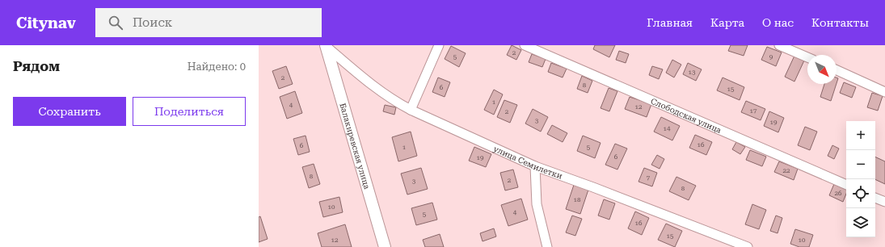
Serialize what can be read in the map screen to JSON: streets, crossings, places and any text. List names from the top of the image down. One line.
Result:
{"streets":{"street":["Слободская улица","Балакиревская улица","улица Семилетки"]},"crossings":[["Балакиревская улица","улица Семилетки"]],"house_numbers":["2","5","9","13","2","8","6","15","1","4","12","17","2","3","19","14","16","6","1","5","6","19","22","8","7","2","3","8","26","18","10","4","5","16","15","12","10"],"north":"bottom right","page":{"header":"Citynav","search":"Поиск","nav":["Главная","Карта","О нас","Контакты"],"heading":["Рядом","Найдено: 0"],"buttons":["Сохранить","Поделиться"],"map_buttons":["+","−"]}}
